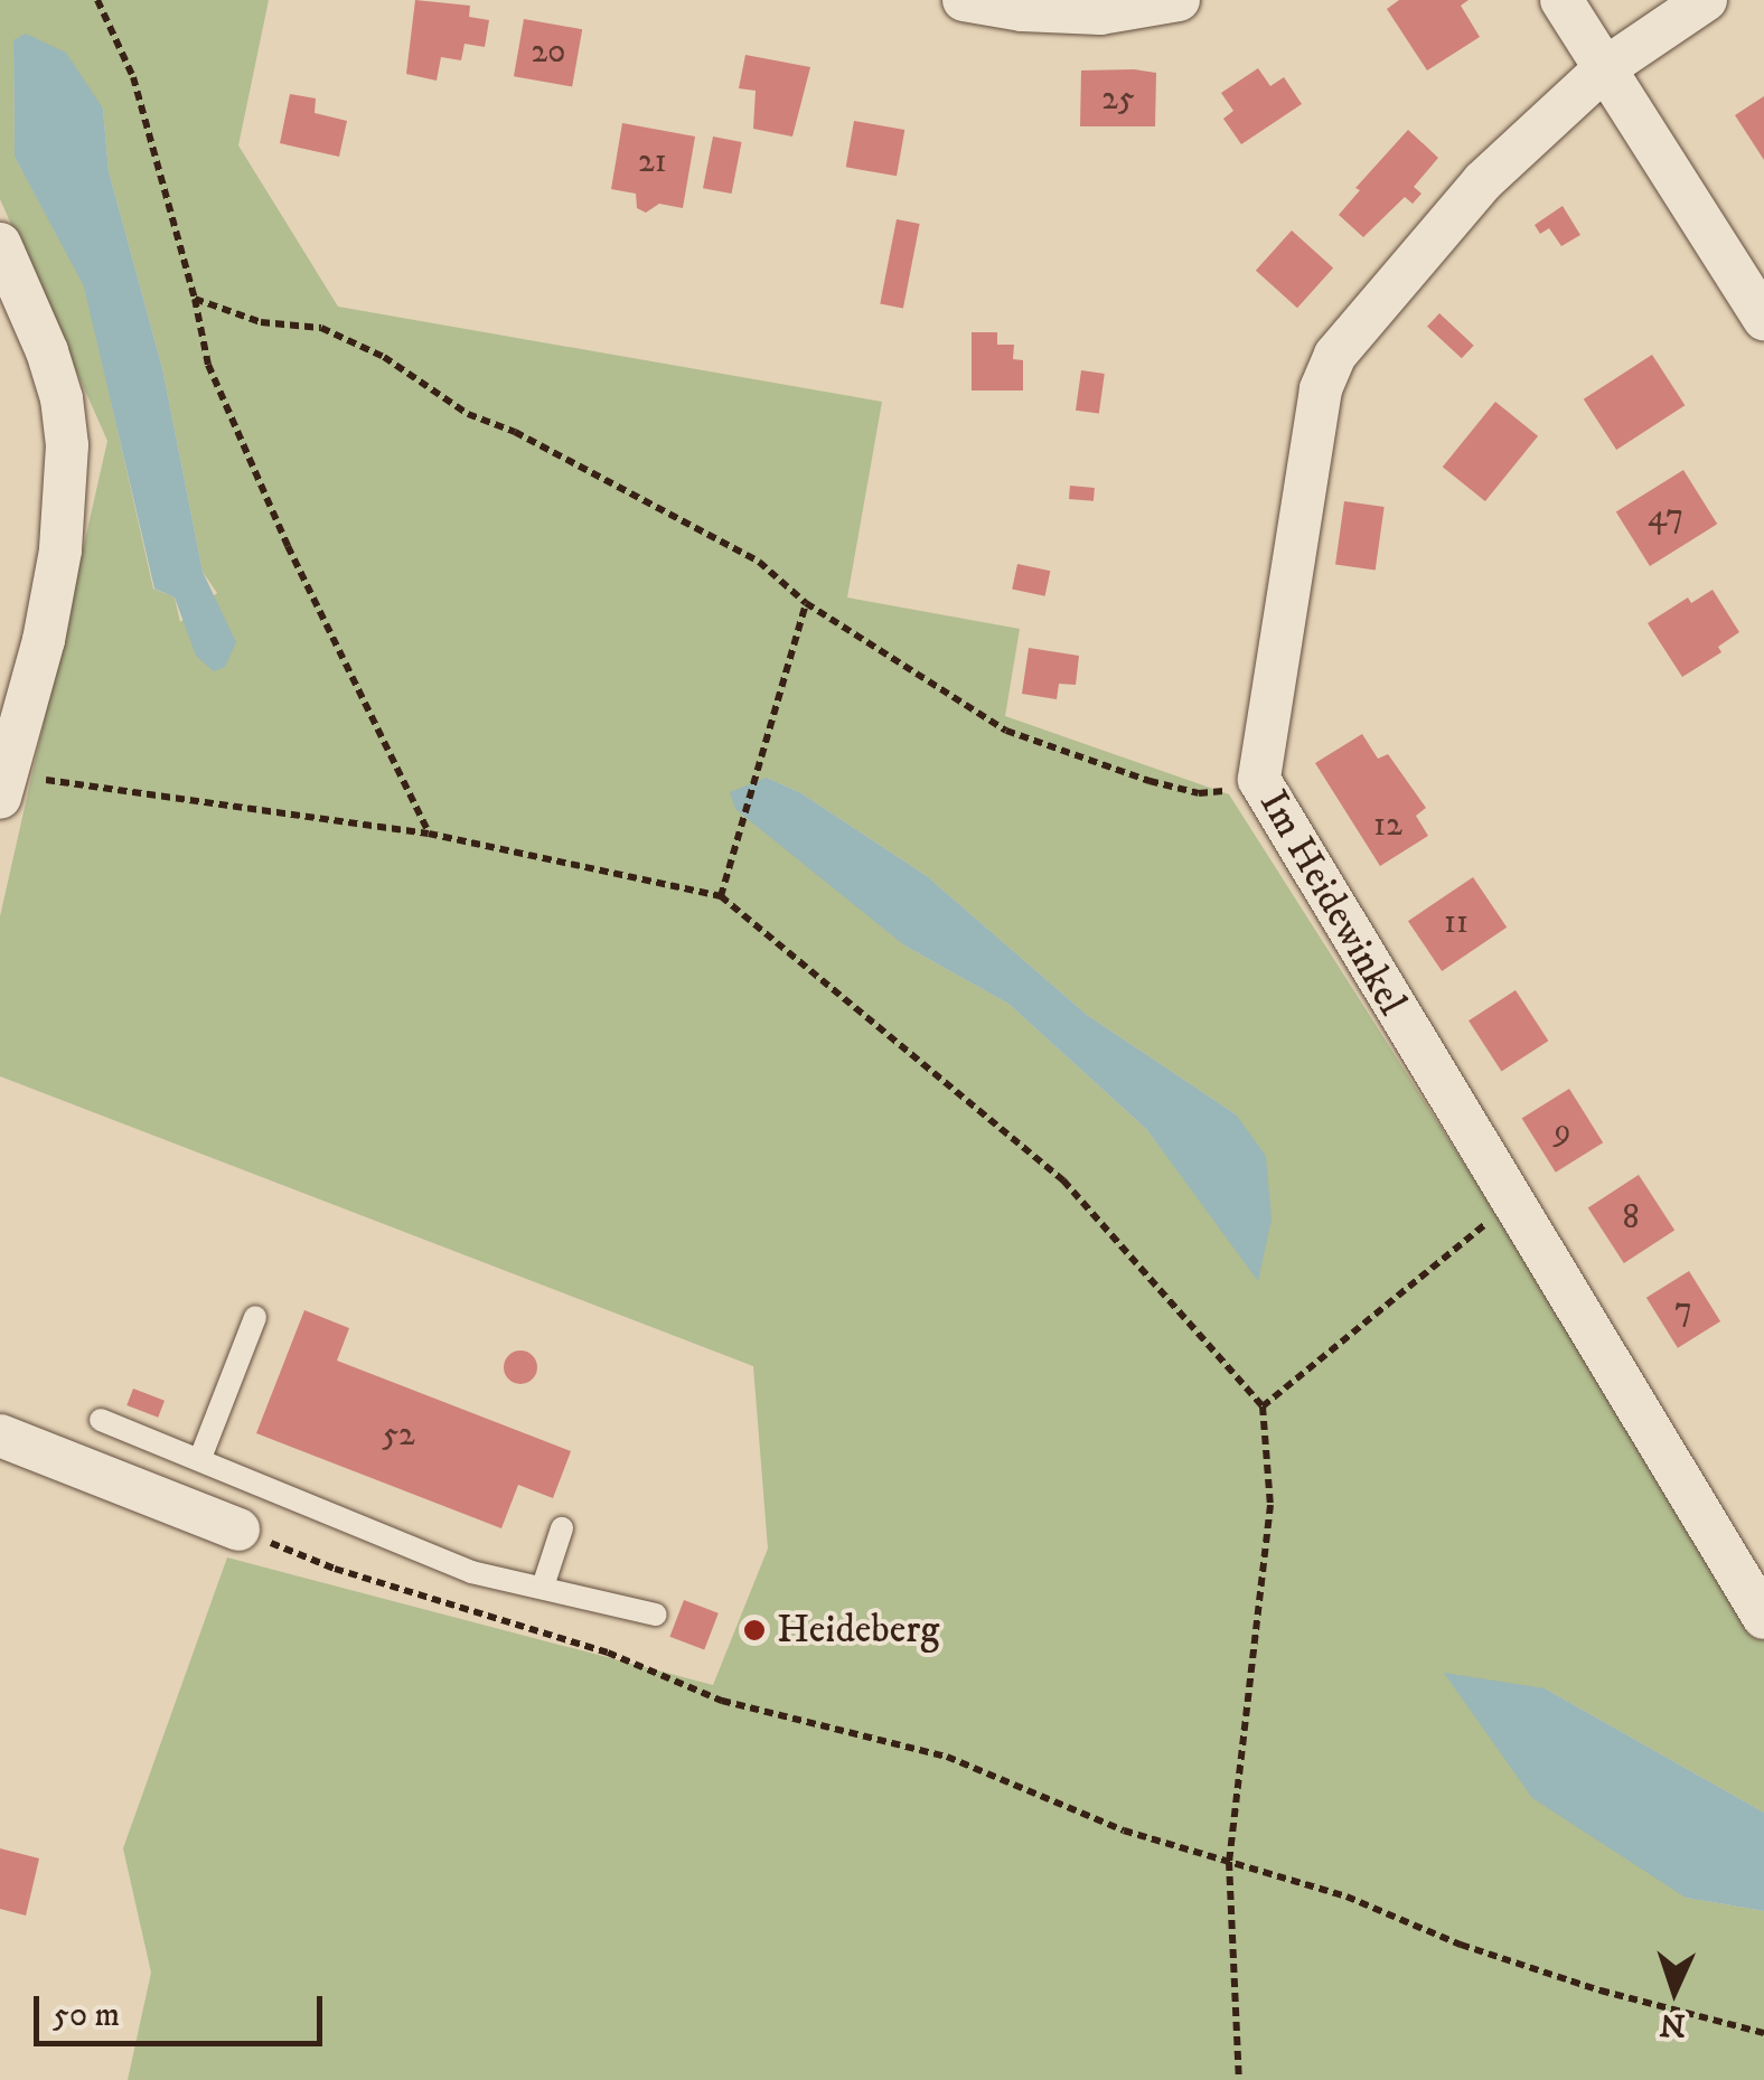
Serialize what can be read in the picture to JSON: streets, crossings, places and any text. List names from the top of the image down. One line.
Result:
{"streets":{"street":["Im Heidewinkel"]},"places":["Heideberg"],"house_numbers":["20","25","21","47","12","11","9","8","7","52"],"scale_bar":"50 m","north":"bottom"}
